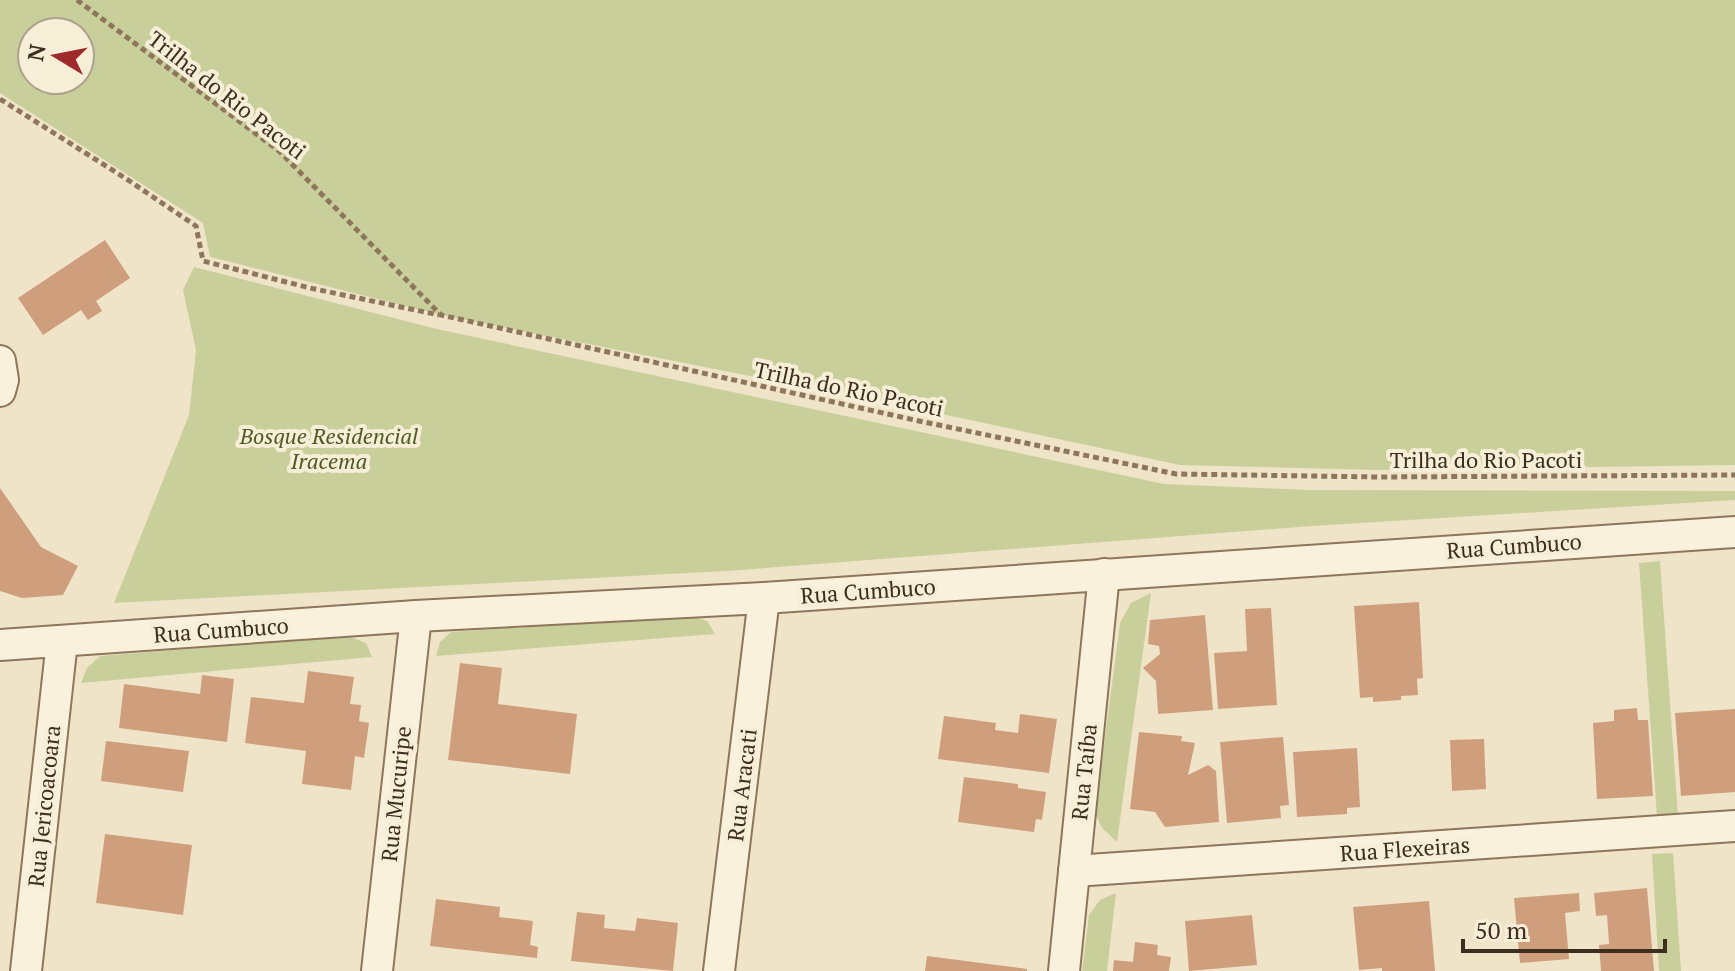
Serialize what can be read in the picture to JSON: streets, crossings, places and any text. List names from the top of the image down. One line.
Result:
{"streets":{"street":["Rua Cumbuco","Rua Taíba","Rua Aracati","Rua Mucuripe","Rua Jericoacoara","Rua Flexeiras"],"path":["Trilha do Rio Pacoti"]},"crossings":[["Rua Cumbuco","Rua Taíba"],["Rua Cumbuco","Rua Aracati"],["Rua Cumbuco","Rua Mucuripe"],["Rua Cumbuco","Rua Jericoacoara"],["Rua Taíba","Rua Flexeiras"]],"parks":["Bosque Residencial Iracema"],"scale_bar":"50 m","north":"left"}
